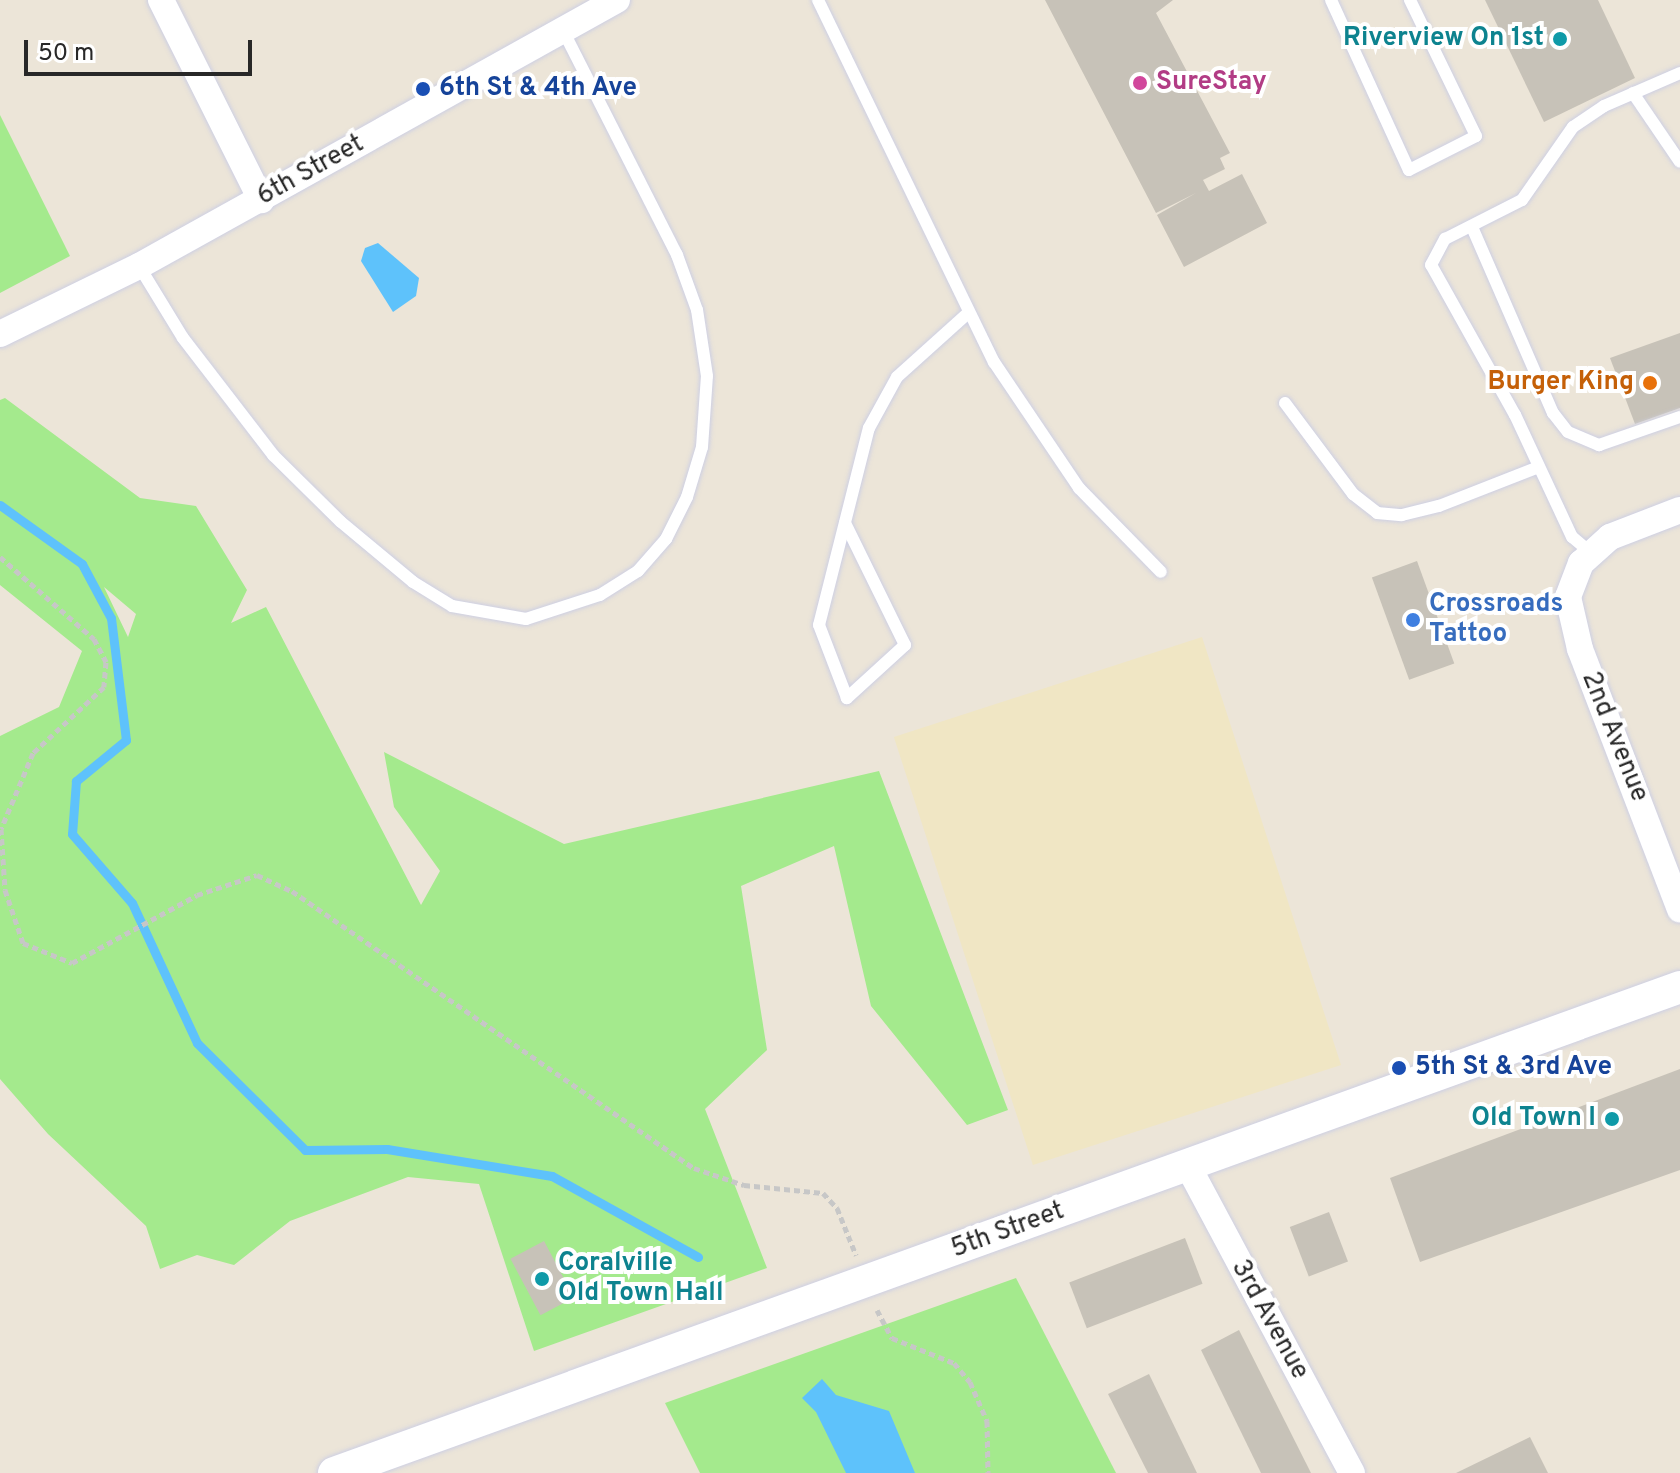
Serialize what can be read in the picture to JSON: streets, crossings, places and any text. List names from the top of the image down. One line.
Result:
{"streets":{"street":["6th Street","2nd Avenue","5th Street","3rd Avenue"]},"crossings":[["5th Street","3rd Avenue"]],"places":["Riverview On 1st","SureStay","6th St & 4th Ave","Burger King","Crossroads Tattoo","5th St & 3rd Ave","Old Town I","Coralville Old Town Hall"],"scale_bar":"50 m"}
